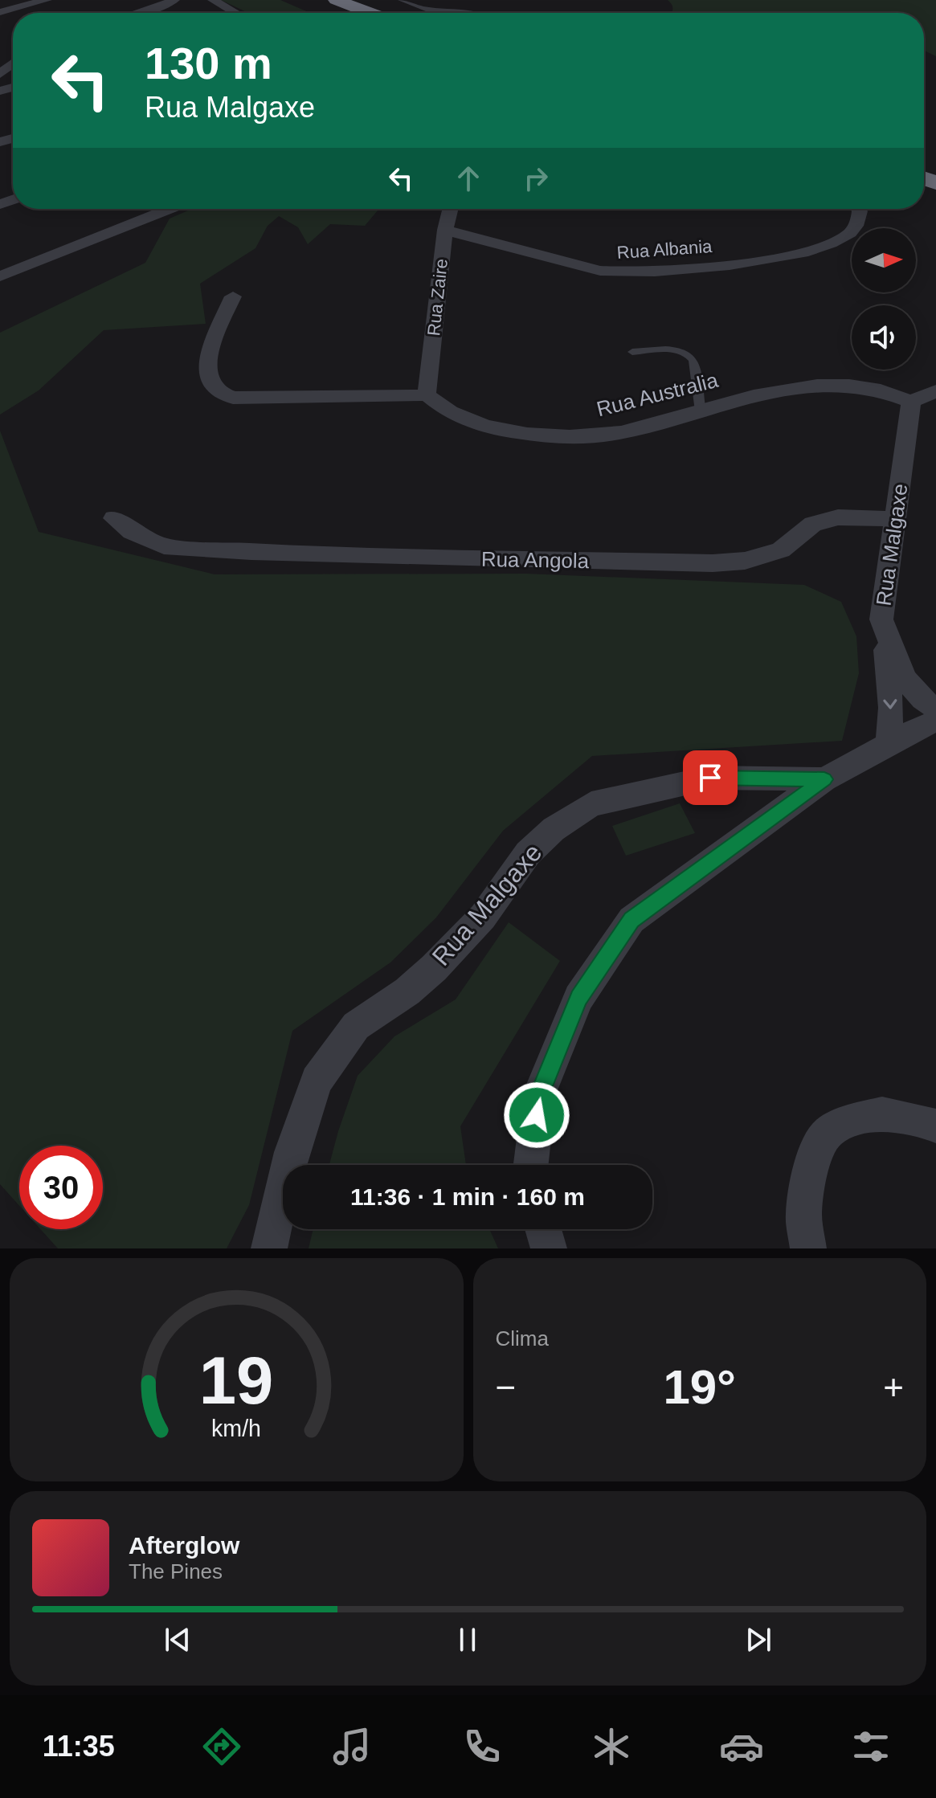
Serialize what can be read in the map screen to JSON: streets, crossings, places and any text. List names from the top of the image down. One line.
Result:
{"streets":{"street":["Rua Albania","Rua Zaire","Rua Australia","Rua Malgaxe","Rua Angola"]},"crossings":[["Rua Albania","Rua Zaire"],["Rua Zaire","Rua Australia"],["Rua Australia","Rua Malgaxe"],["Rua Malgaxe","Rua Angola"]],"north":"right","page":{"turn":["130 m","Rua Malgaxe"],"limit":"30","trip":"11:36 · 1 min · 160 m","tile":"Clima","heat":["−","19°","+"],"song":["Afterglow","The Pines"],"tabs":"11:35","gauge":["19","km/h"]}}
